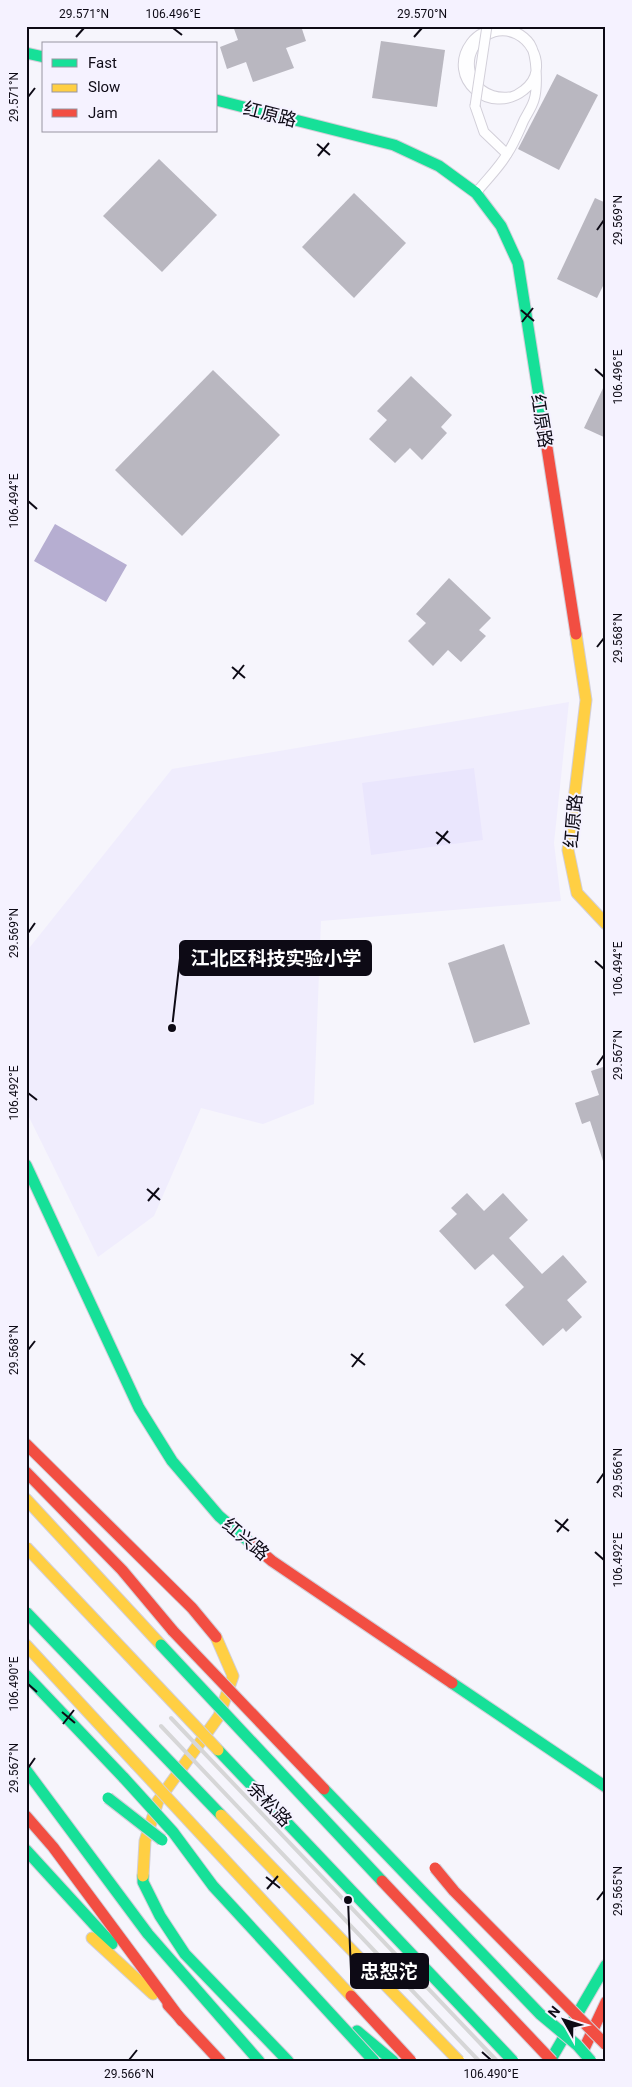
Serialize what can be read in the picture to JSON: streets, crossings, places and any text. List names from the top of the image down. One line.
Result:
{"streets":{"main road":["红原路","红兴路","余松路"]},"places":["江北区科技实验小学","忠恕沱"],"legend":["Fast","Slow","Jam"],"north":"top left","coordinates":["29.571°N","106.496°E","29.570°N","29.569°N","106.494°E","29.568°N","29.567°N","106.492°E","29.566°N","106.490°E","29.565°N"]}
